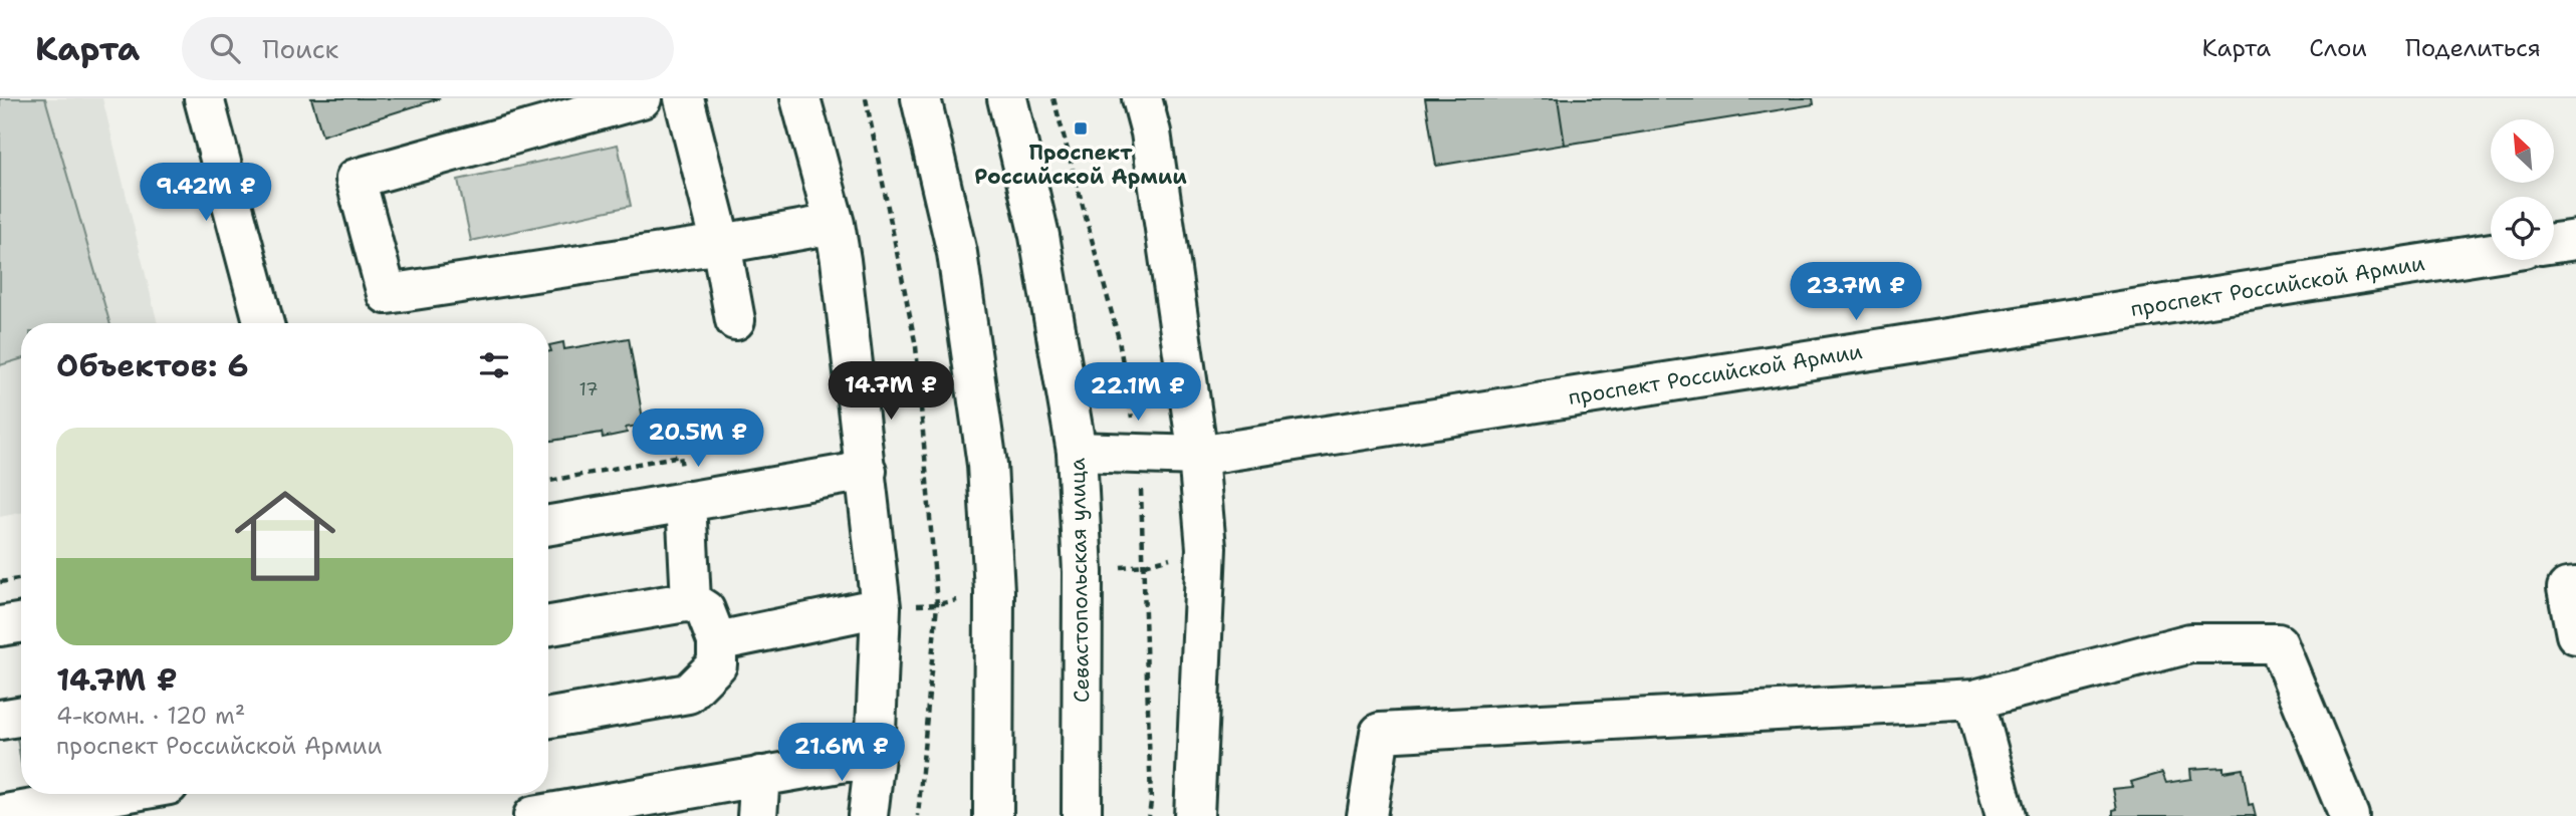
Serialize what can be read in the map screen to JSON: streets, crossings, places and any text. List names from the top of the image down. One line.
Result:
{"streets":{"street":["проспект Российской Армии","Севастопольская улица"]},"crossings":[["проспект Российской Армии","Севастопольская улица"]],"places":{"transit":["Проспект Российской Армии"]},"house_numbers":["17"],"north":"top left","page":{"header":"Карта","search":"Поиск","nav":["Карта","Слои","Поделиться"],"price":["9.42M ₽","23.7M ₽","14.7M ₽","22.1M ₽","20.5M ₽","21.6M ₽"],"heading":"Объектов: 6","list":[{"name":"14.7M ₽","note":"4-комн. · 120 m² · проспект Российской Армии"}]}}
